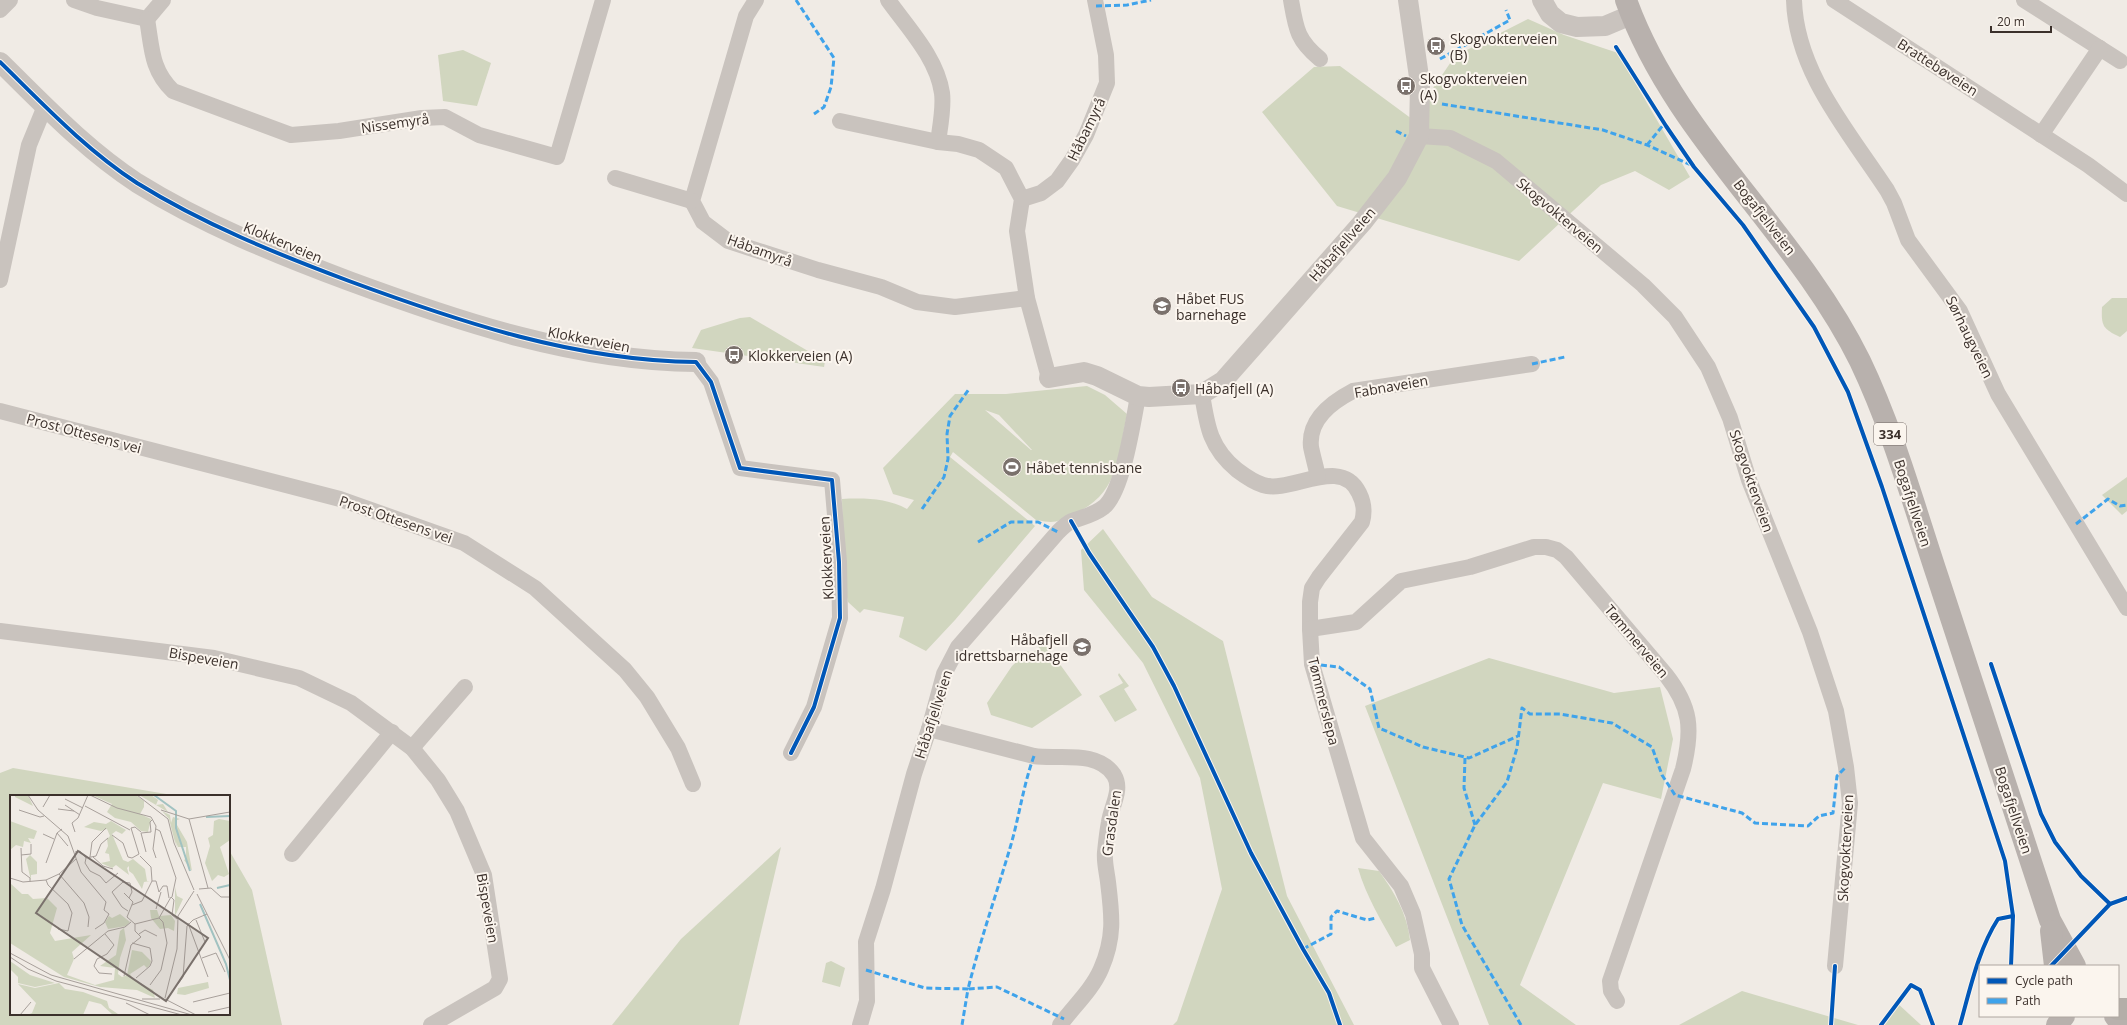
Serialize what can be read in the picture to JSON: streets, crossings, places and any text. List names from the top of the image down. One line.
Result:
{"streets":{"main road":["Bogafjellveien","334"],"street":["Brattebøveien","Nissemyrå","Håbamyrå","Skogvokterveien","Klokkerveien","Håbafjellveien","Sørhaugveien","Fabnaveien","Prost Ottesens vei","Tømmerveien","Bispeveien","Tømmerslepa","Grasdalen"]},"crossings":[["Skogvokterveien","Håbafjellveien"],["Håbafjellveien","Tømmerslepa"],["Håbafjellveien","Grasdalen"],["Fabnaveien","Tømmerslepa"],["Tømmerveien","Tømmerslepa"]],"places":{"bus stop":["Skogvokterveien (B)","Skogvokterveien (A)","Klokkerveien (A)","Håbafjell (A)"],"school or university":["Håbet FUS barnehage","Håbafjell idrettsbarnehage"],"sports":["Håbet tennisbane"]},"legend":["Cycle path","Path"],"scale_bar":"20 m"}
